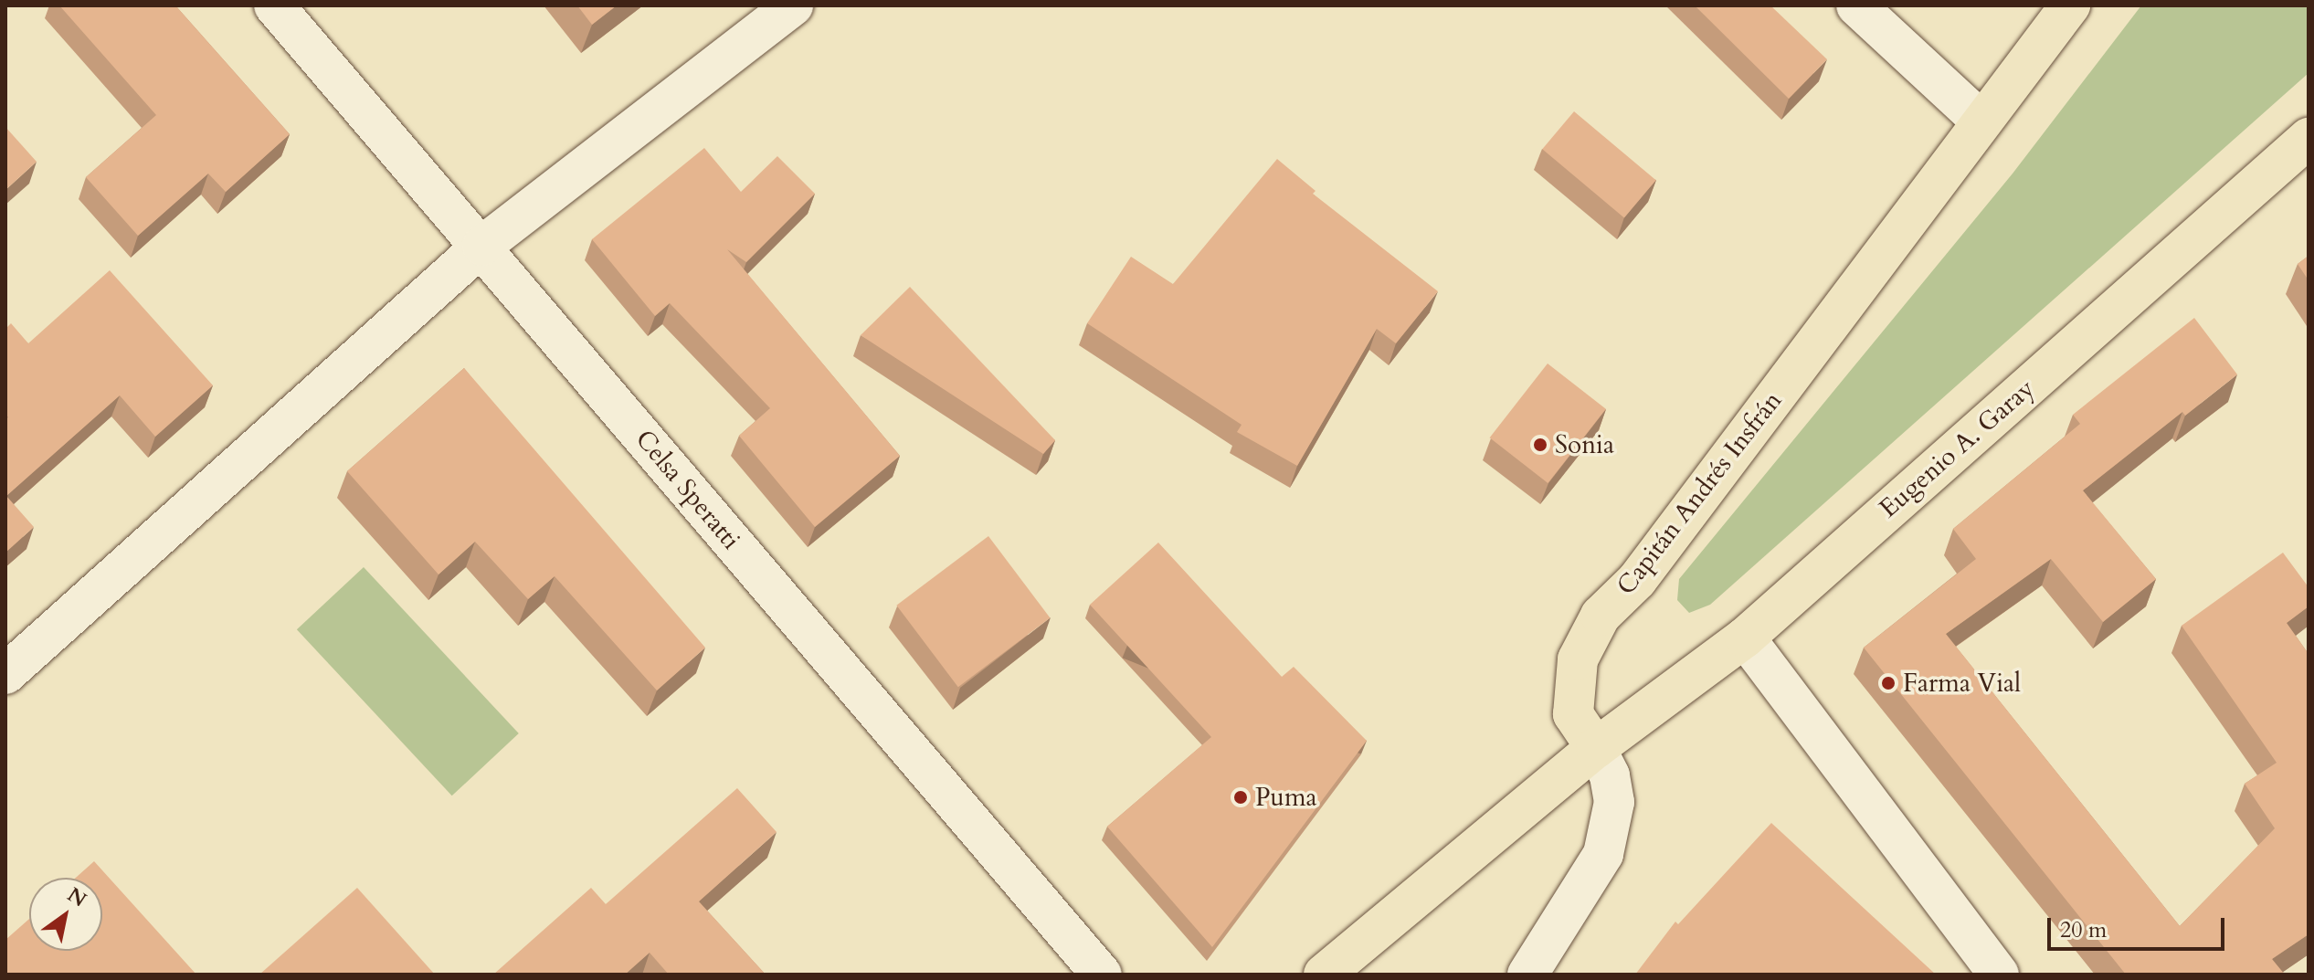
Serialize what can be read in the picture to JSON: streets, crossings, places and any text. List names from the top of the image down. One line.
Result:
{"streets":{"main road":["Eugenio A. Garay","Capitán Andrés Insfrán"],"street":["Celsa Speratti"]},"crossings":[["Eugenio A. Garay","Capitán Andrés Insfrán"]],"places":["Sonia","Farma Vial","Puma"],"scale_bar":"20 m","north":"top right"}
